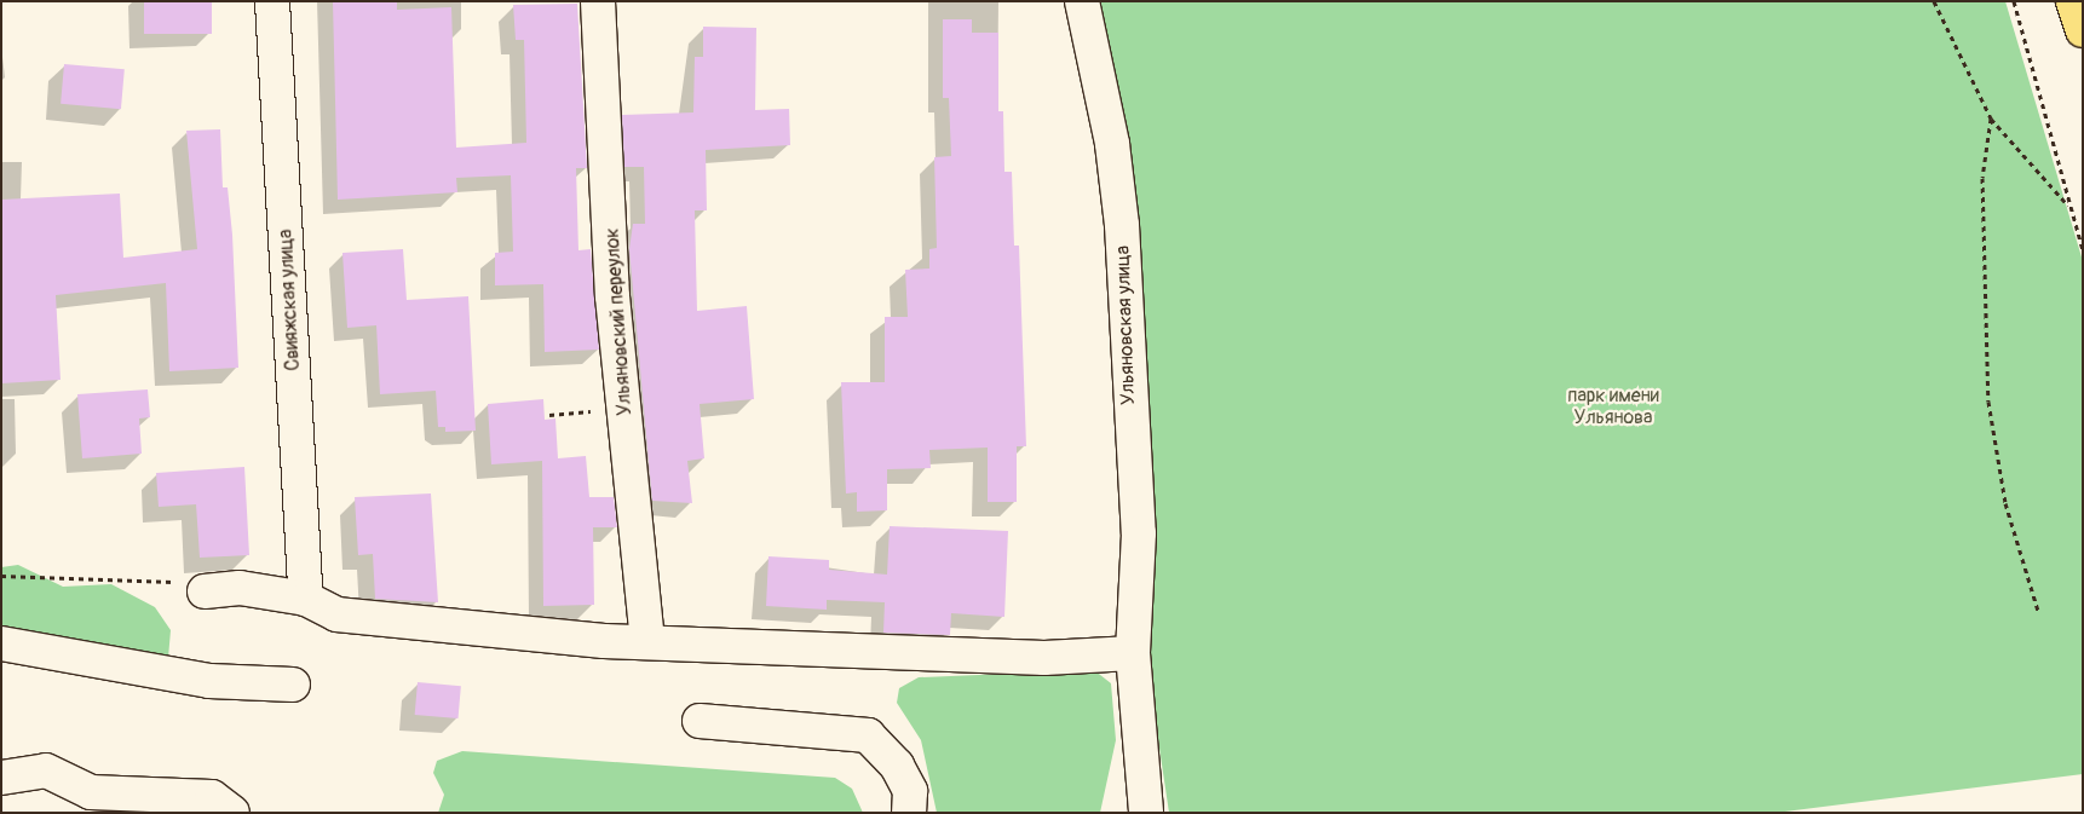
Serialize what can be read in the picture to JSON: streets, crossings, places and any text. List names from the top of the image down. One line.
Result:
{"streets":{"street":["Свияжская улица","Ульяновский переулок","Ульяновская улица"]},"parks":["парк имени Ульянова"]}
